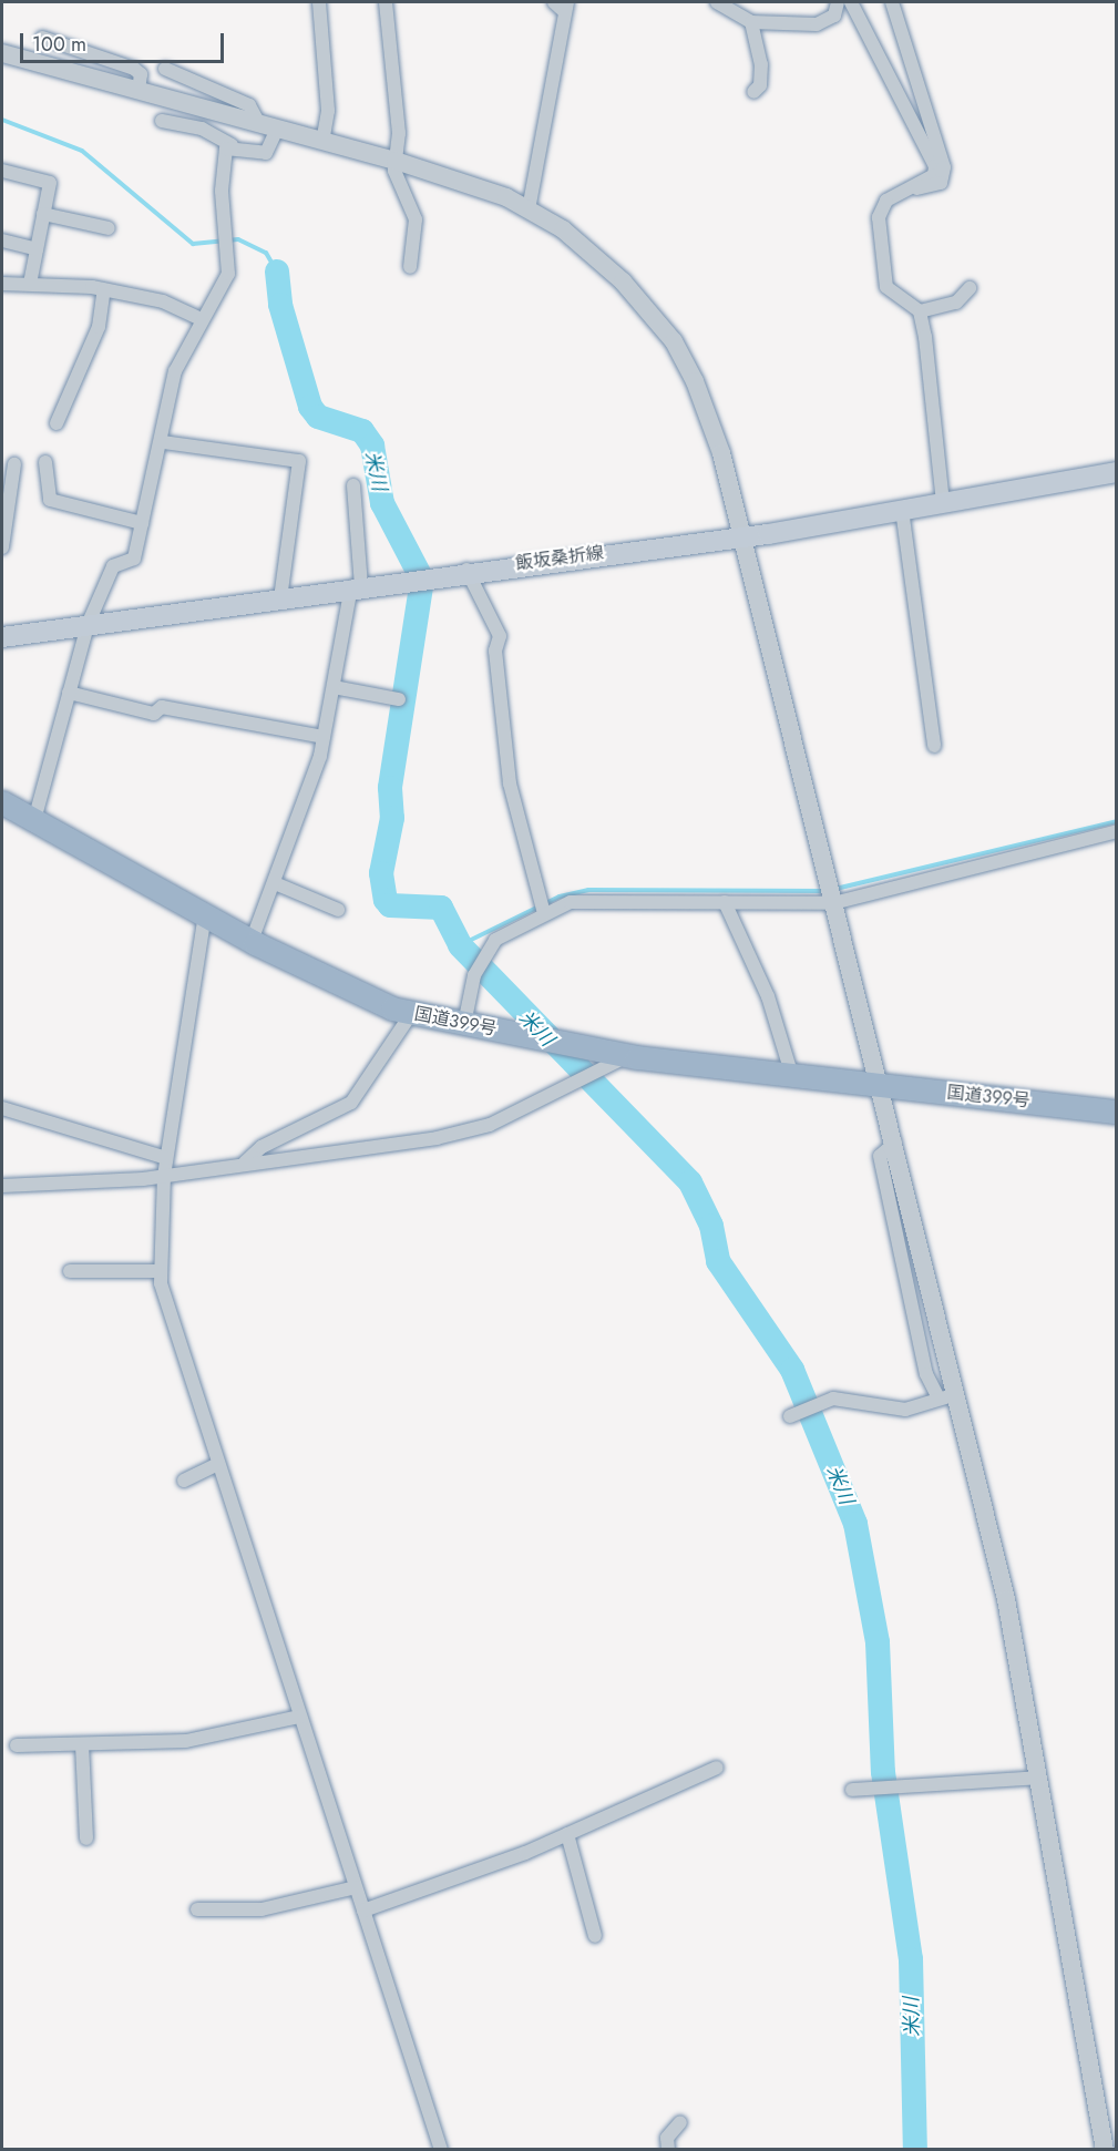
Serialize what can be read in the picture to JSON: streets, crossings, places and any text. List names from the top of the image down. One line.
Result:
{"streets":{"highway":["国道399号"],"main road":["飯坂桑折線"]},"water":["米川"],"scale_bar":"100 m"}
